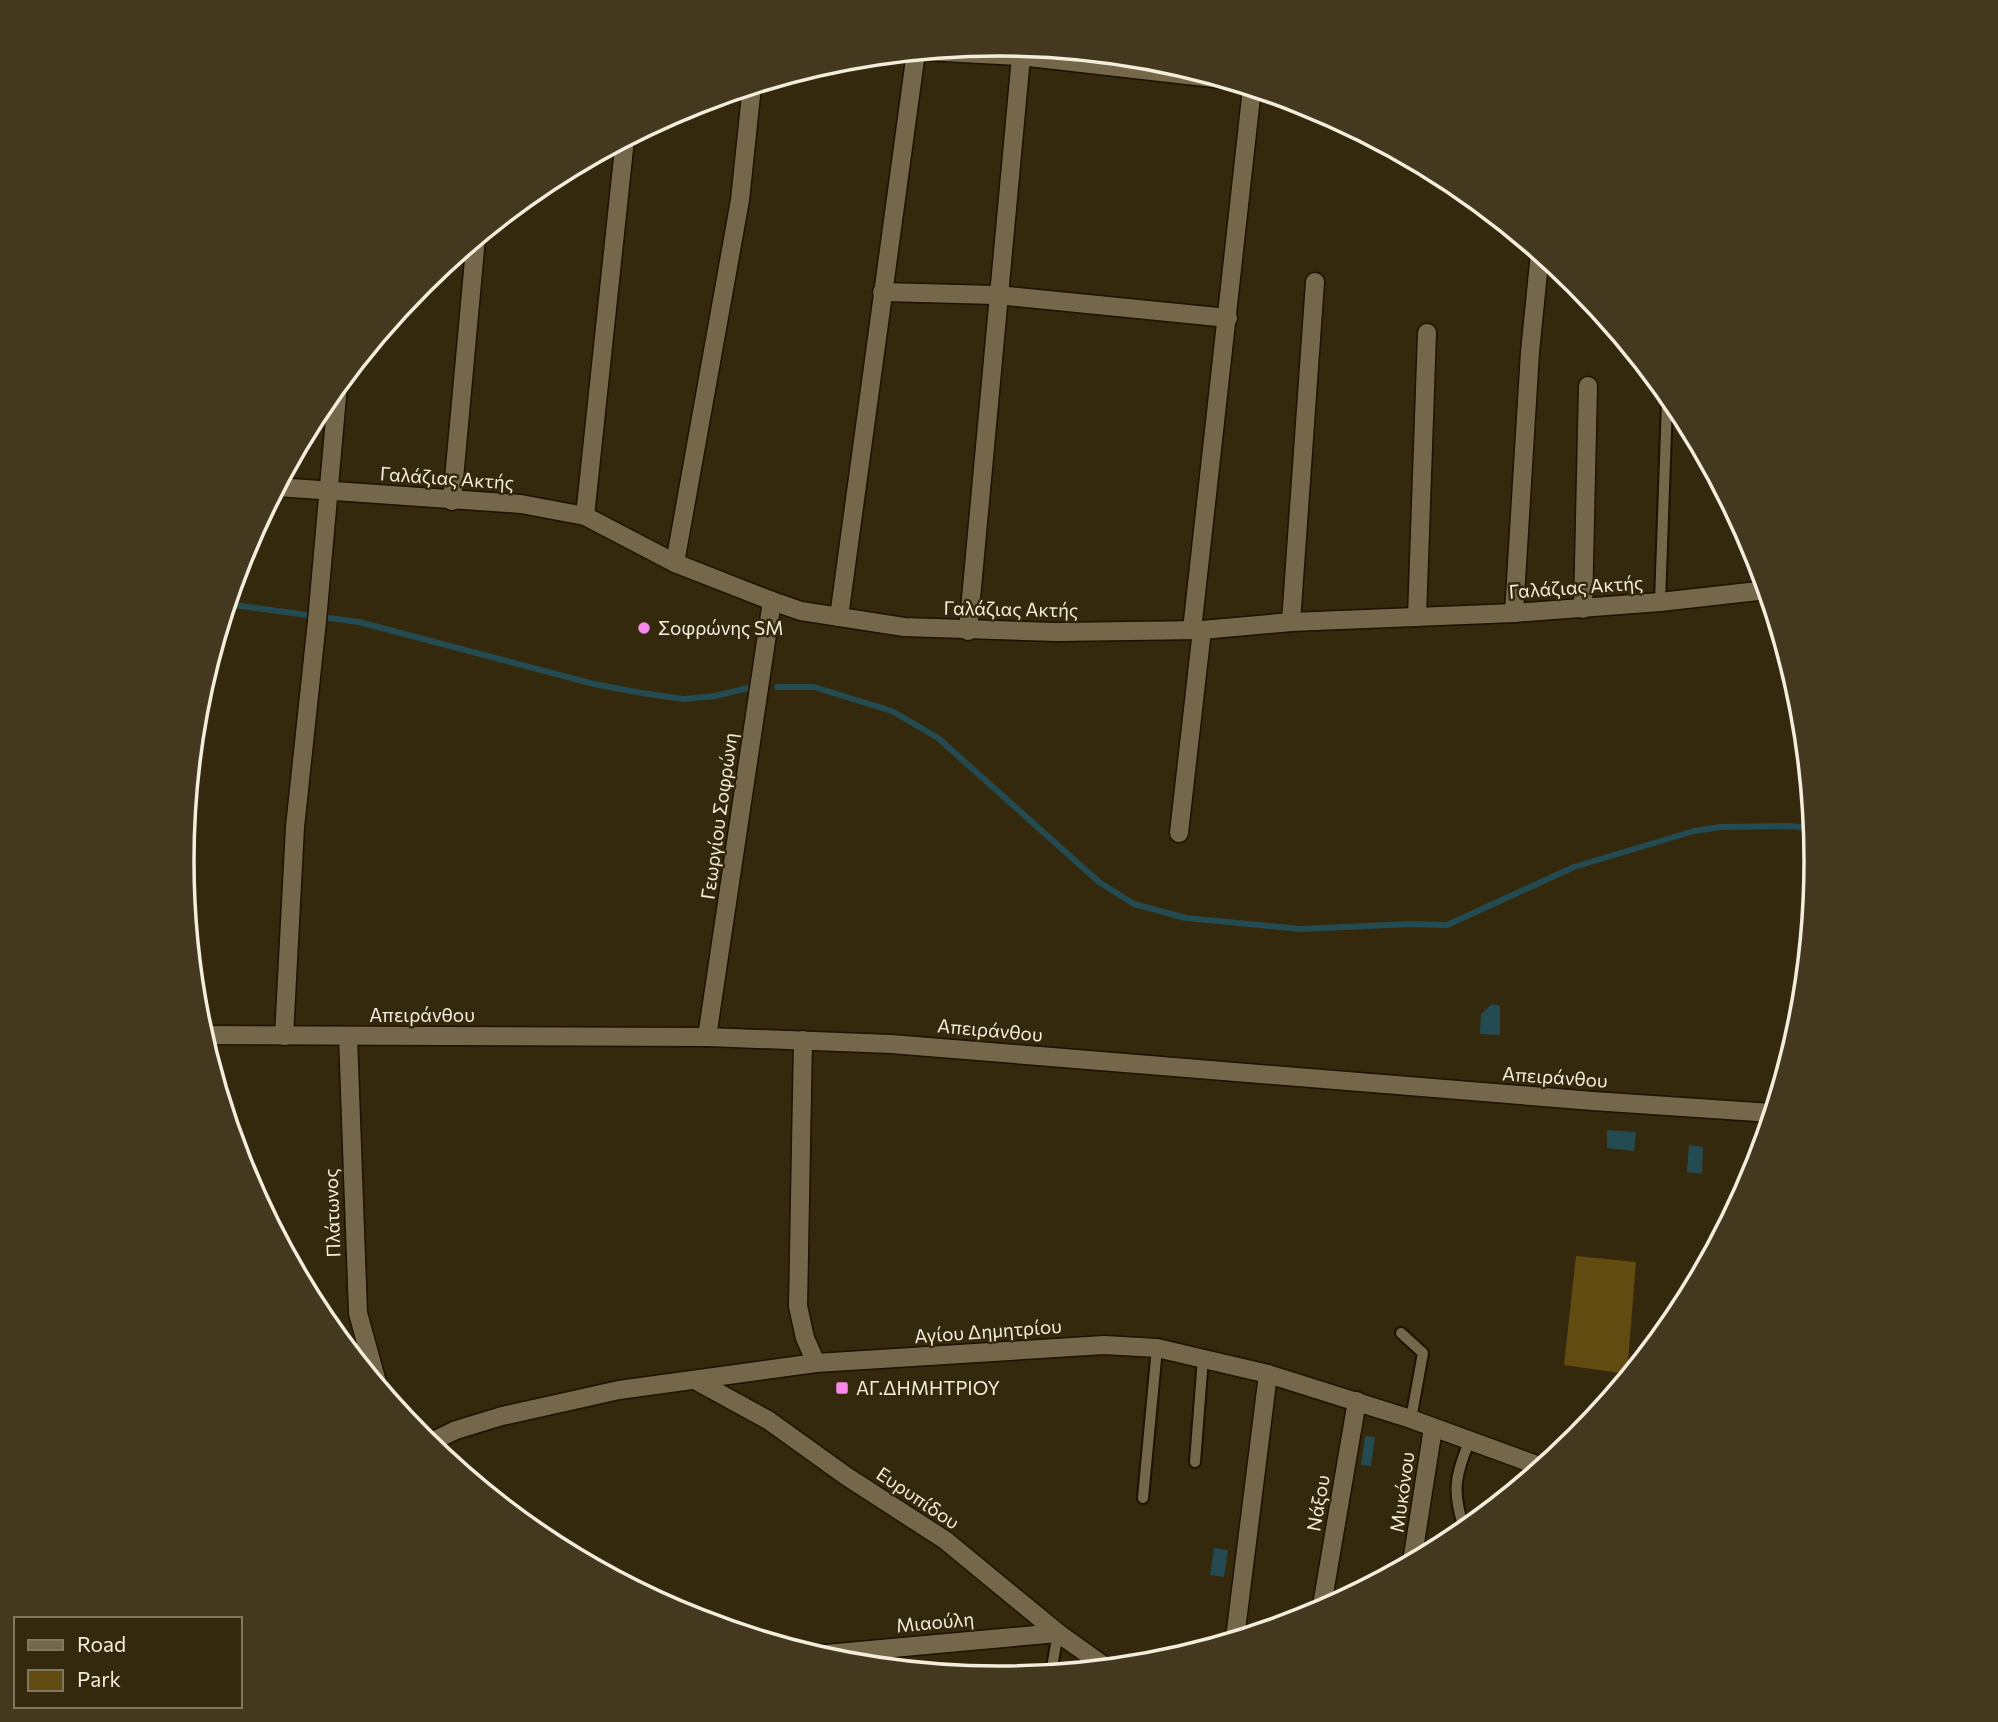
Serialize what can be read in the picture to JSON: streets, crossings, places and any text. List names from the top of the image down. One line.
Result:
{"streets":{"street":["Γαλάζιας Ακτής","Γεωργίου Σοφρώνη","Απειράνθου","Πλάτωνος","Αγίου Δημητρίου","Μυκόνου","Ευρυπίδου","Νάξου","Μιαούλη"]},"crossings":[["Γαλάζιας Ακτής","Γεωργίου Σοφρώνη"],["Γεωργίου Σοφρώνη","Απειράνθου"],["Απειράνθου","Πλάτωνος"],["Αγίου Δημητρίου","Μυκόνου"],["Αγίου Δημητρίου","Ευρυπίδου"],["Αγίου Δημητρίου","Νάξου"],["Ευρυπίδου","Μιαούλη"]],"places":{"other":["Σοφρώνης SM"],"transit":["ΑΓ.ΔΗΜΗΤΡΙΟΥ"]},"legend":["Road","Park"]}
